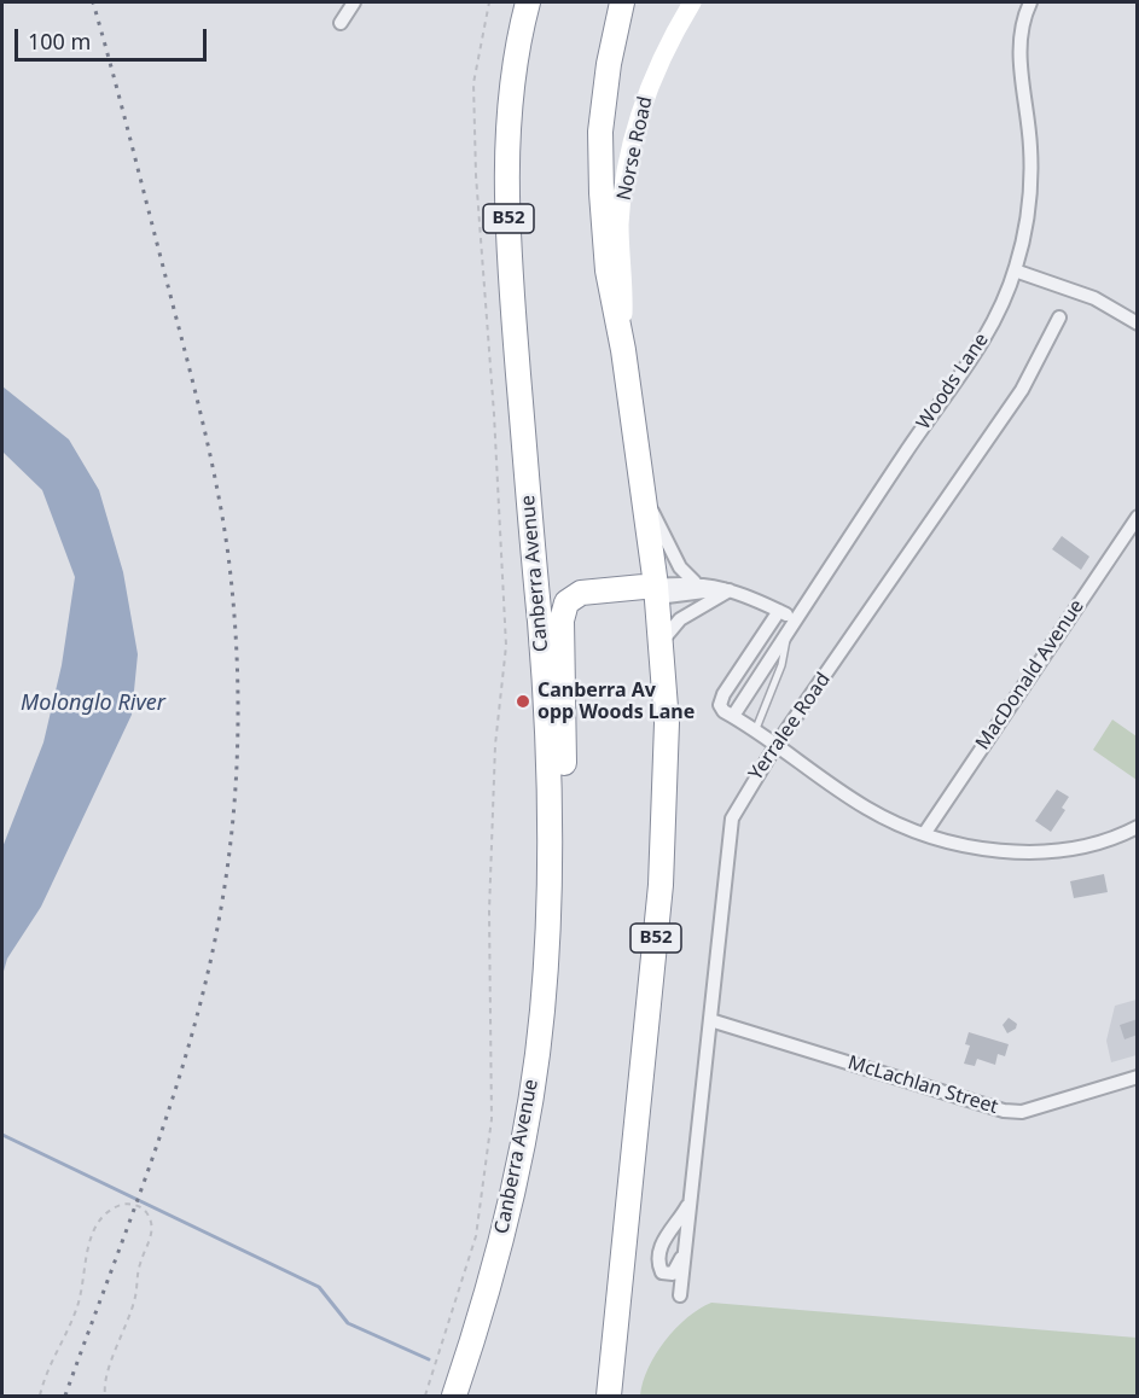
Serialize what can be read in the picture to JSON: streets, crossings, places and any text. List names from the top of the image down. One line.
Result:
{"streets":{"highway":["B52","Canberra Avenue"],"main road":["Norse Road"],"street":["Woods Lane","MacDonald Avenue","Yerralee Road","McLachlan Street"]},"crossings":[["Norse Road","B52"],["Yerralee Road","McLachlan Street"]],"water":["Molonglo River"],"places":["Canberra Av opp Woods Lane"],"scale_bar":"100 m"}
